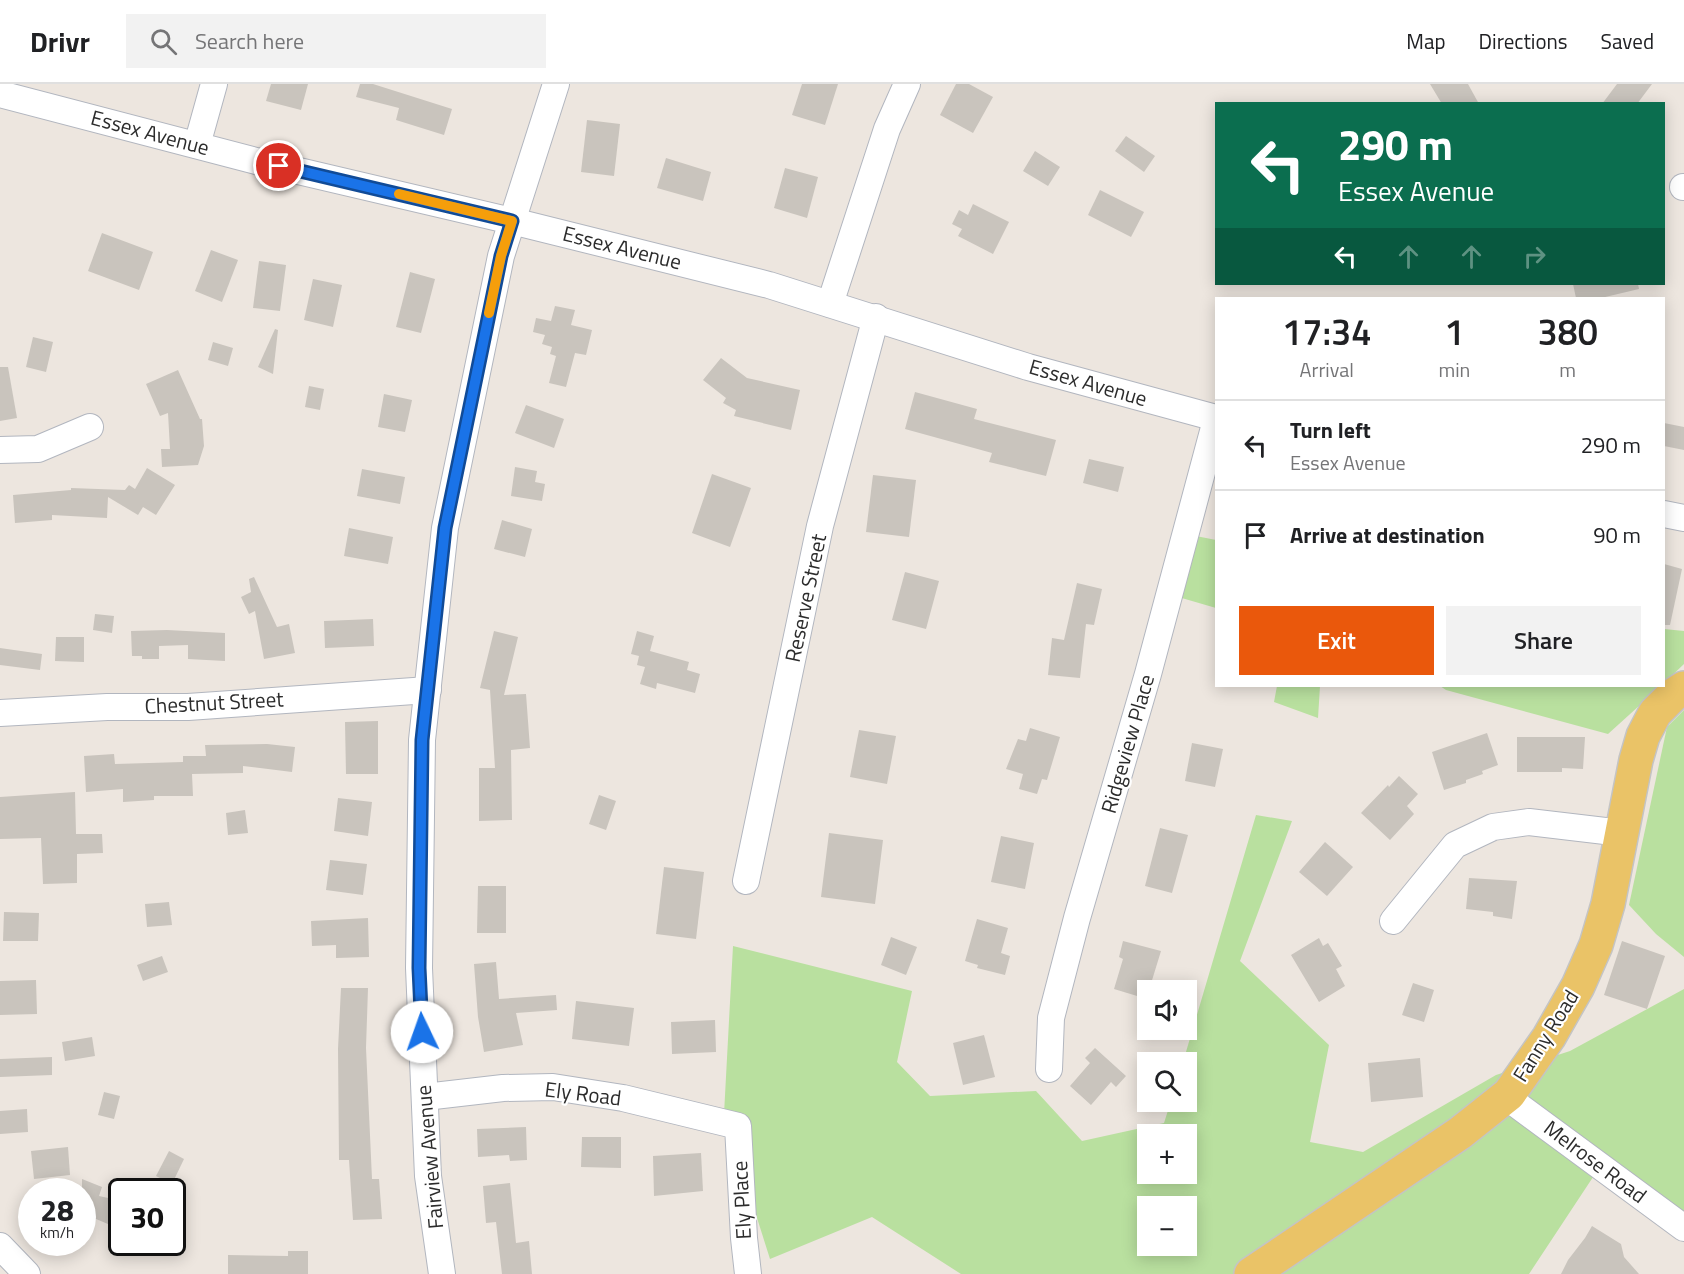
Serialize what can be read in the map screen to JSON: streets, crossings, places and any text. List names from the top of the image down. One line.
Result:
{"streets":{"main road":["Fanny Road"],"street":["Essex Avenue","Reserve Street","Chestnut Street","Ridgeview Place","Ely Road","Fairview Avenue","Melrose Road","Ely Place"]},"crossings":[["Essex Avenue","Reserve Street"],["Essex Avenue","Fairview Avenue"],["Chestnut Street","Fairview Avenue"],["Fanny Road","Melrose Road"],["Ely Road","Fairview Avenue"],["Ely Road","Ely Place"]],"page":{"header":"Drivr","search":"Search here","nav":["Map","Directions","Saved"],"turn":["290 m","Essex Avenue"],"eta":["17:34","Arrival","1","min","380","m"],"list":[{"name":"Turn left","note":"Essex Avenue","value":"290 m"},{"name":"Arrive at destination","value":"90 m"}],"buttons":["Exit","Share"],"map_buttons":["+","−"],"speed":"28 km/h","limit":"30"}}
